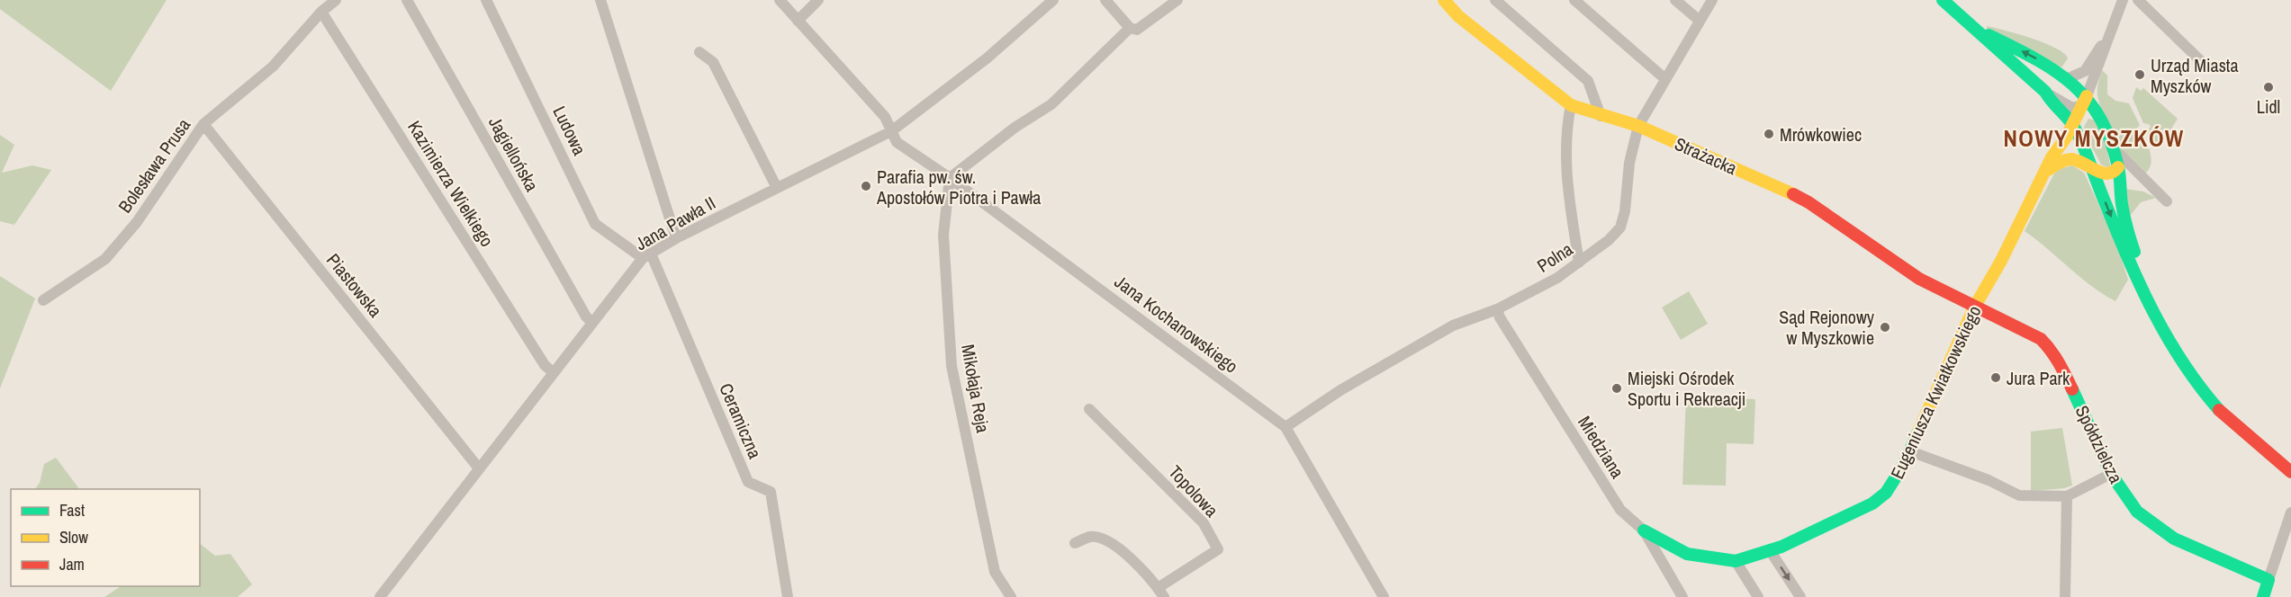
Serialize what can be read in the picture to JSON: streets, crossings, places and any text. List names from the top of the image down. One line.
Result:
{"streets":{"street":["Ludowa","Jagiellońska","Strażacka","Bolesława Prusa","Kazimierza Wielkiego","Jana Pawła II","Polna","Piastowska","Jana Kochanowskiego","Mikołaja Reja","Eugeniusza Kwiatkowskiego","Ceramiczna","Spółdzielcza","Miedziana","Topolowa"]},"crossings":[["Ludowa","Jana Pawła II"],["Ludowa","Ceramiczna"],["Jagiellońska","Jana Pawła II"],["Strażacka","Polna"],["Strażacka","Eugeniusza Kwiatkowskiego"],["Strażacka","Spółdzielcza"],["Bolesława Prusa","Kazimierza Wielkiego"],["Bolesława Prusa","Piastowska"],["Kazimierza Wielkiego","Jana Pawła II"],["Jana Pawła II","Piastowska"],["Jana Pawła II","Jana Kochanowskiego"],["Jana Pawła II","Ceramiczna"],["Polna","Jana Kochanowskiego"],["Polna","Miedziana"],["Jana Kochanowskiego","Mikołaja Reja"],["Eugeniusza Kwiatkowskiego","Spółdzielcza"],["Eugeniusza Kwiatkowskiego","Miedziana"]],"districts":["NOWY MYSZKÓW"],"places":["Urząd Miasta Myszków","Lidl","Mrówkowiec","Parafia pw. św. Apostołów Piotra i Pawła","Sąd Rejonowy w Myszkowie","Jura Park","Miejski Ośrodek Sportu i Rekreacji"],"legend":["Fast","Slow","Jam"]}
